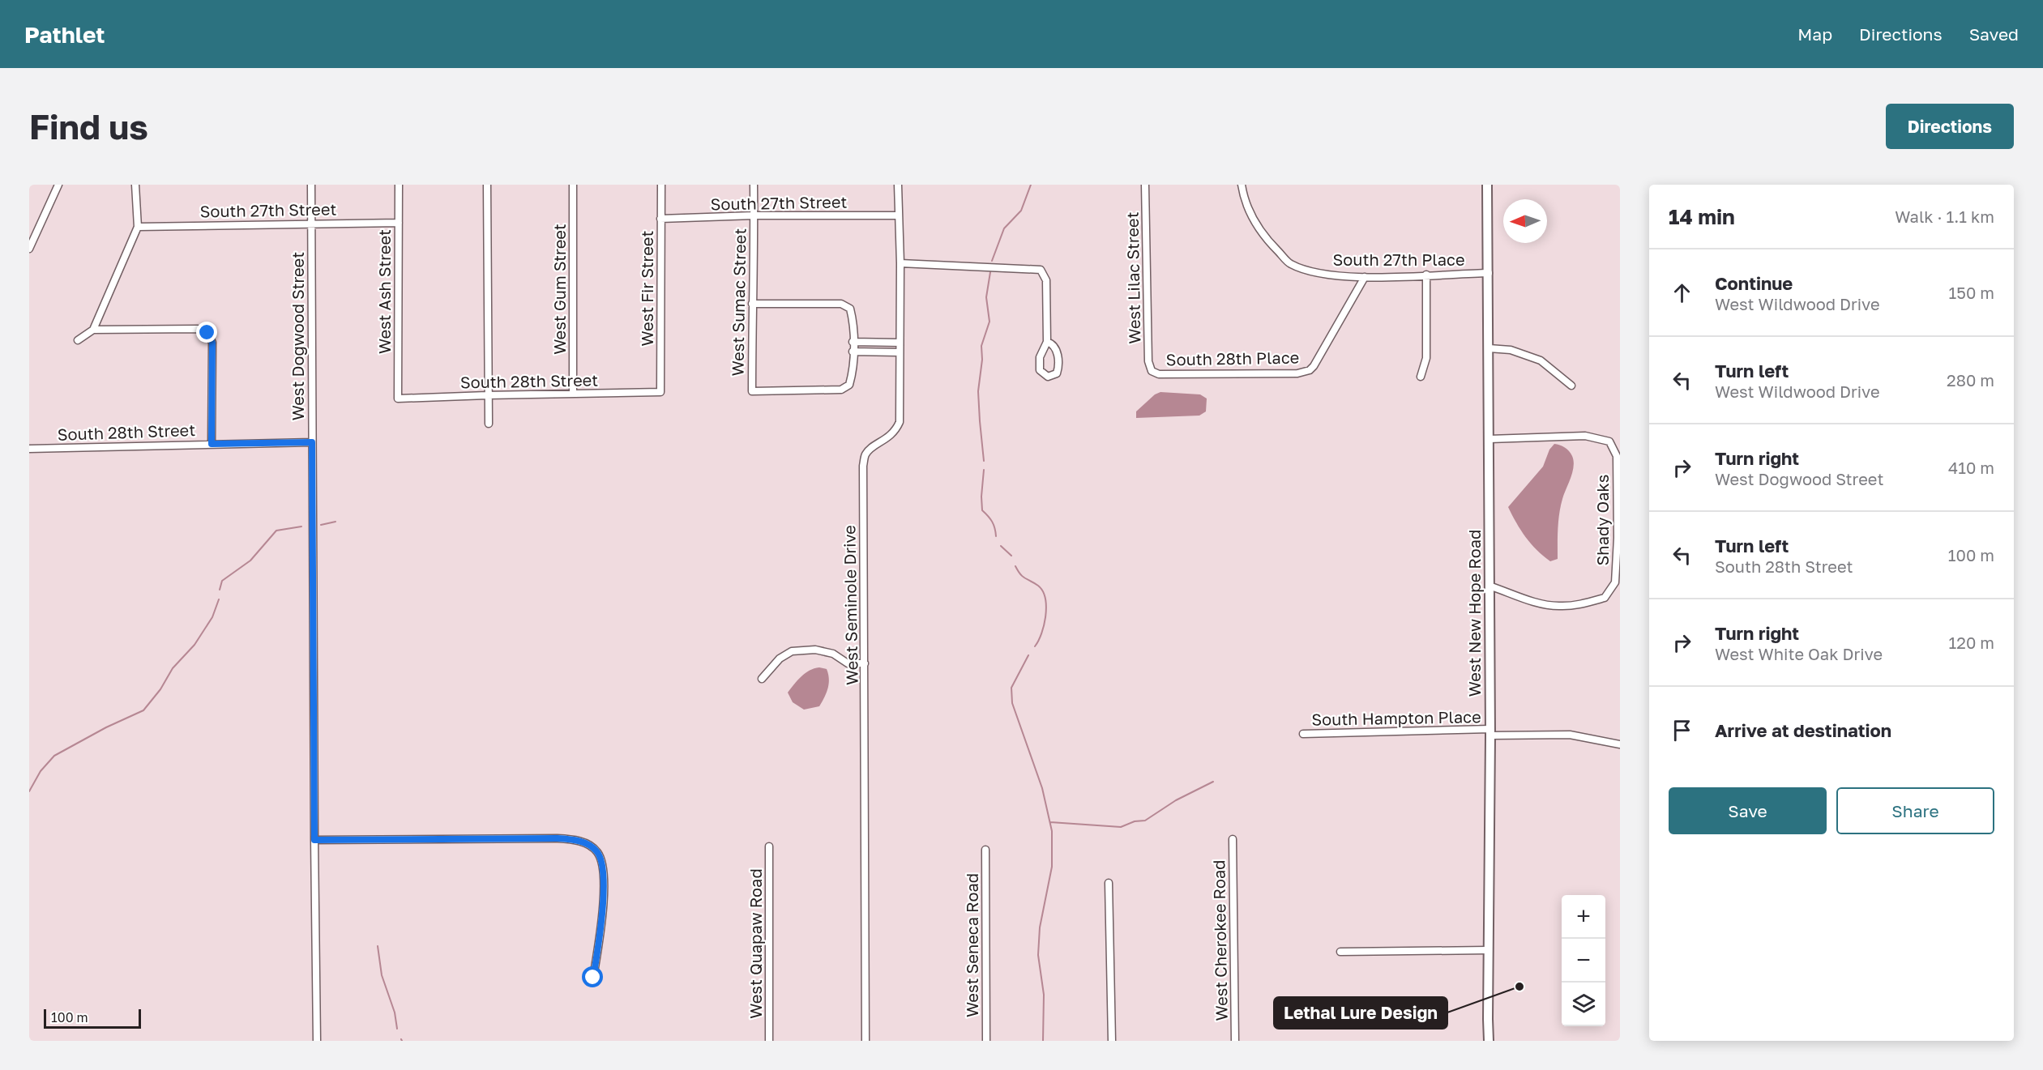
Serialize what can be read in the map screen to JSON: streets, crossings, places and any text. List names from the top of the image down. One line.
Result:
{"streets":{"main road":["West New Hope Road"],"street":["South 27th Street","South 27th Place","West Lilac Street","West Fir Street","West Gum Street","West Ash Street","West Sumac Street","West Dogwood Street","South 28th Place","South 28th Street","Shady Oaks","West Seminole Drive","South Hampton Place","West Cherokee Road","West Quapaw Road","West Seneca Road"]},"crossings":[["South 27th Street","West Fir Street"],["South 27th Street","West Ash Street"],["South 27th Street","West Sumac Street"],["South 27th Street","West Dogwood Street"],["South 27th Street","West Seminole Drive"],["South 27th Place","South 28th Place"],["South 27th Place","West New Hope Road"],["West Lilac Street","South 28th Place"],["West Fir Street","South 28th Street"],["West Gum Street","South 28th Street"],["West Ash Street","South 28th Street"],["West Dogwood Street","South 28th Street"],["Shady Oaks","West New Hope Road"],["West New Hope Road","South Hampton Place"]],"places":["Lethal Lure Design"],"scale_bar":"100 m","north":"left","page":{"header":"Pathlet","nav":["Map","Directions","Saved"],"buttons":["Directions",["Save","Share"]],"title":"Find us","heading":["14 min","Walk · 1.1 km"],"list":[["Continue","West Wildwood Drive","150 m"],["Turn left","West Wildwood Drive","280 m"],["Turn right","West Dogwood Street","410 m"],["Turn left","South 28th Street","100 m"],["Turn right","West White Oak Drive","120 m"],"Arrive at destination"],"map_buttons":["+","−"],"scale":"100 m"}}
